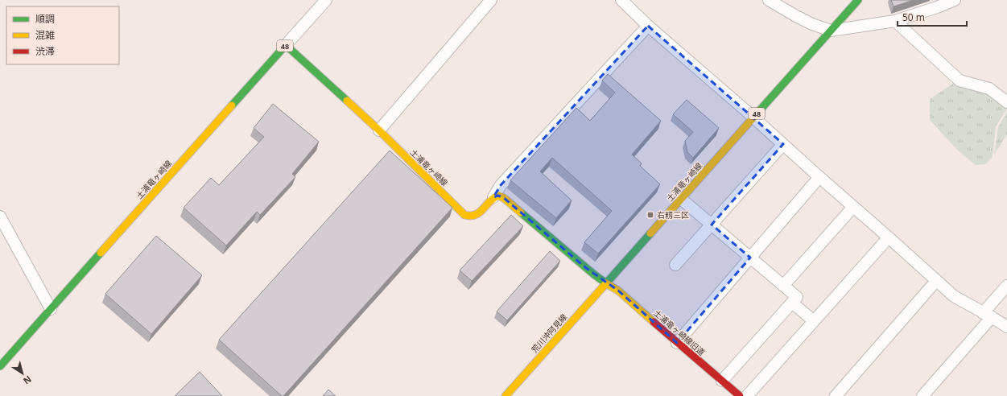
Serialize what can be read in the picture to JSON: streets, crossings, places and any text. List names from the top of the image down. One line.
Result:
{"streets":{"main road":["48","土浦竜ヶ崎線","土浦竜ヶ崎線旧道","荒川沖阿見線"]},"crossings":[["土浦竜ヶ崎線","土浦竜ヶ崎線旧道"],["土浦竜ヶ崎線","荒川沖阿見線"],["土浦竜ヶ崎線旧道","荒川沖阿見線"]],"places":{"transit":["右籾三区"]},"legend":["順調","混雑","渋滞"],"scale_bar":"50 m","north":"bottom right"}
